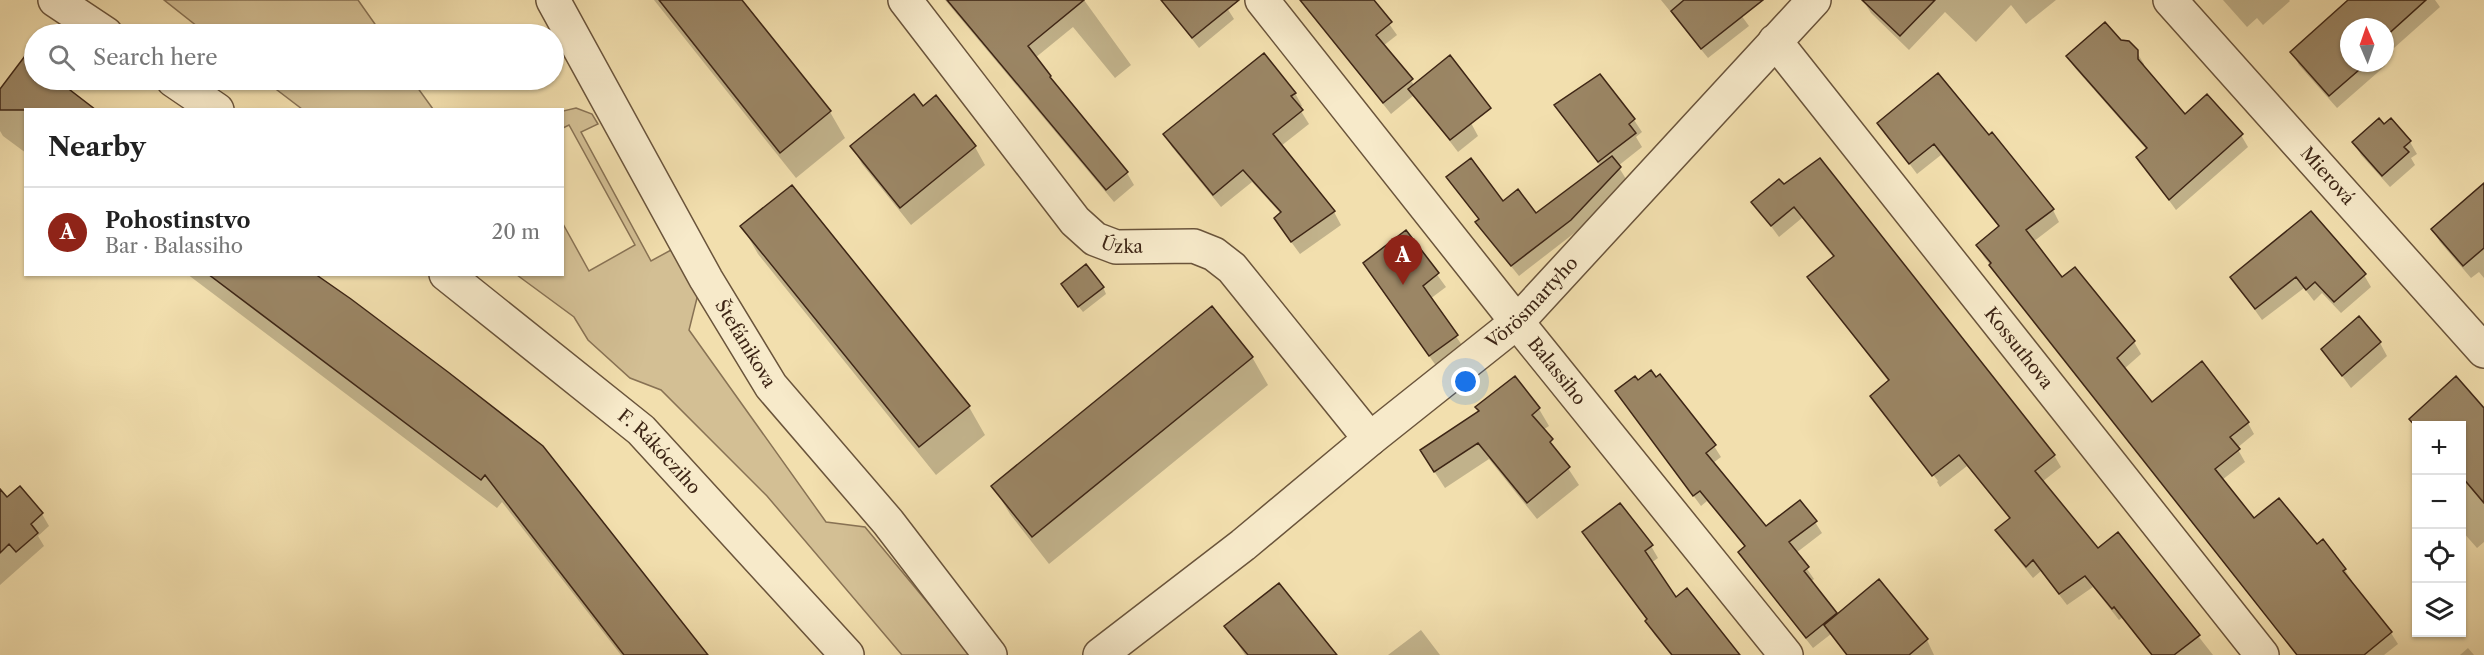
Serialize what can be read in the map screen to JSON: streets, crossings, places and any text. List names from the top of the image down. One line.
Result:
{"streets":{"street":["Mierová","Úzka","Vörösmartyho","Štefánikova","Kossuthova","Balassiho","F. Rákócziho"]},"crossings":[["Úzka","Vörösmartyho"],["Vörösmartyho","Kossuthova"],["Vörösmartyho","Balassiho"]],"north":"top","page":{"search":"Search here","heading":"Nearby","list":[{"mark":"A","name":"Pohostinstvo","note":"Bar · Balassiho","value":"20 m"}],"pins":"A","map_buttons":["+","−"]}}
